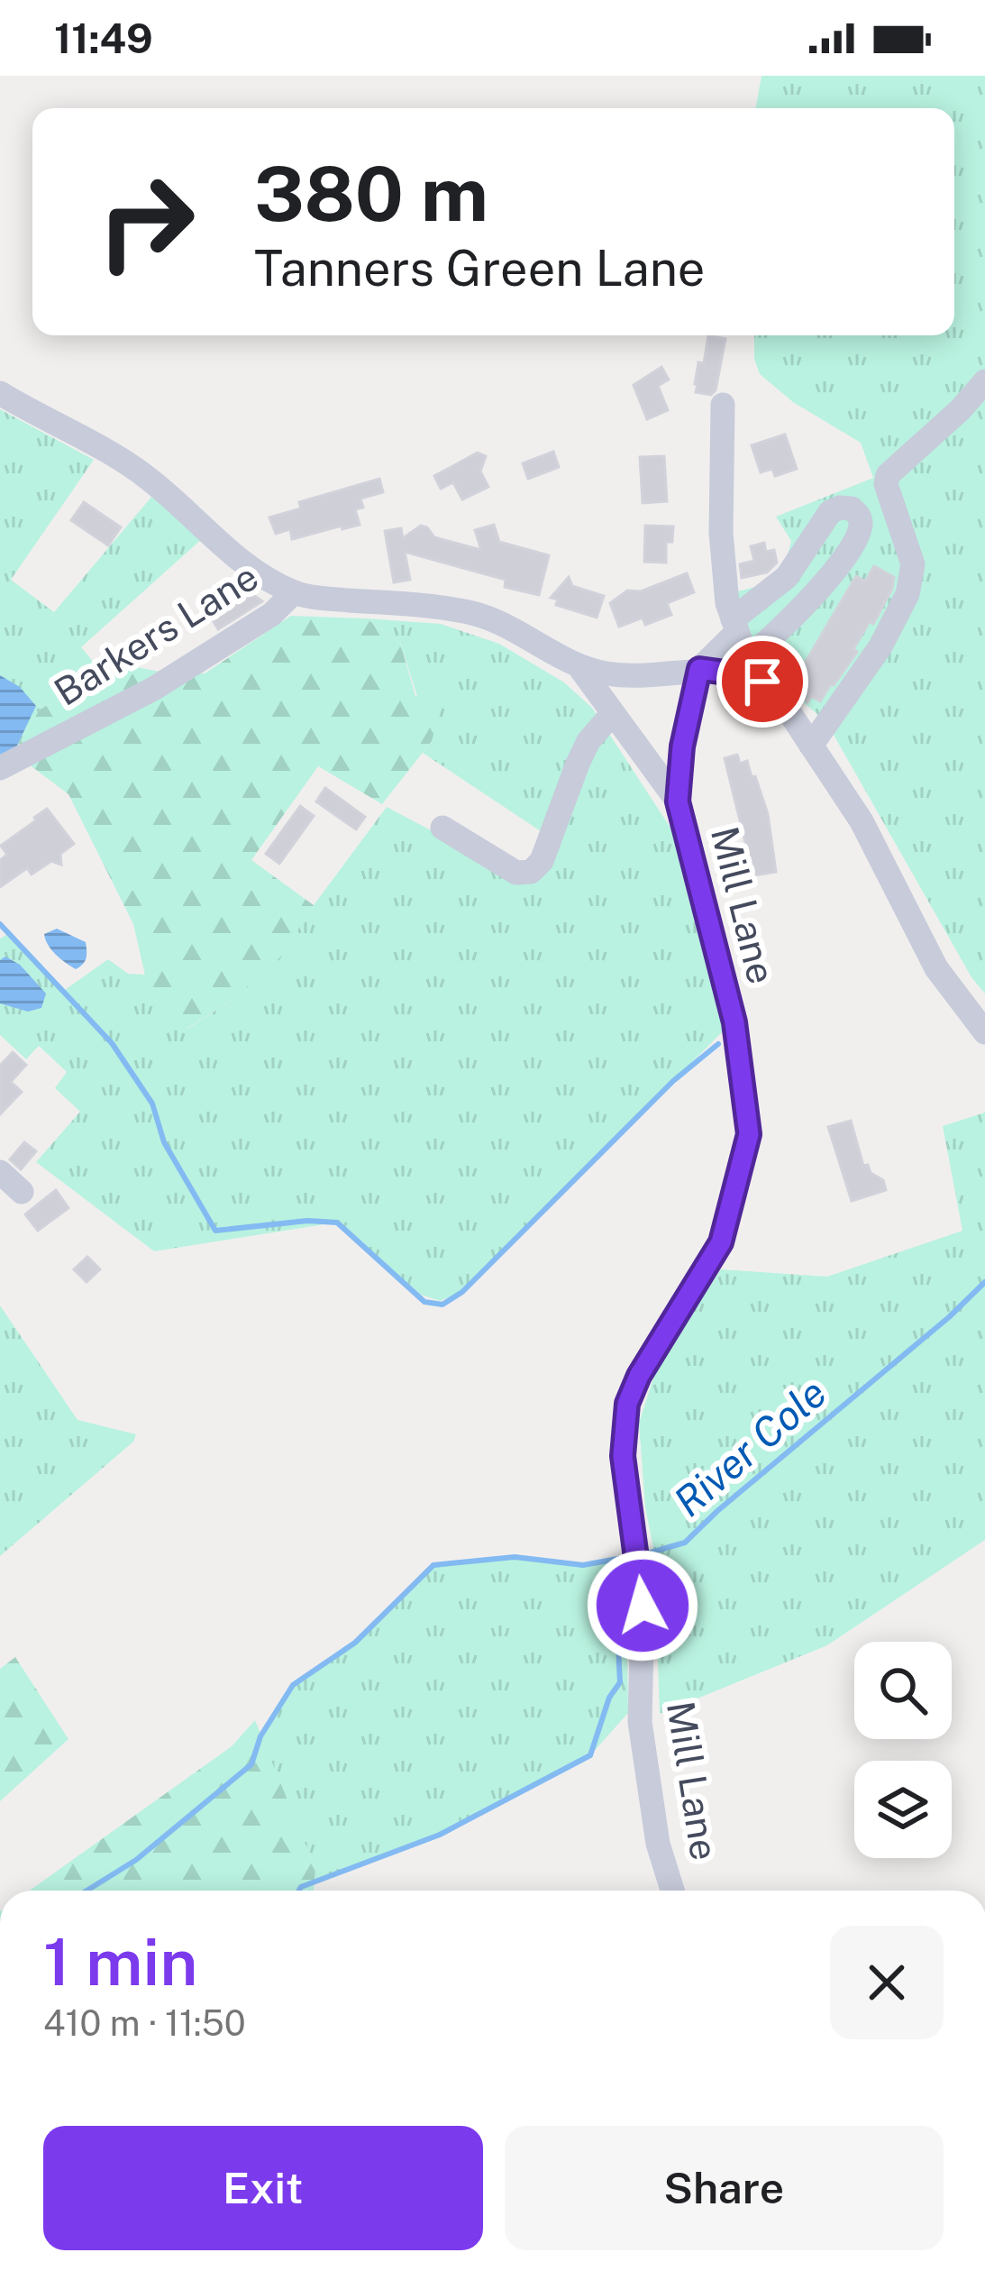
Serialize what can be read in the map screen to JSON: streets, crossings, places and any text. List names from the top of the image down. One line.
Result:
{"streets":{"street":["Barkers Lane","Mill Lane"]},"water":["River Cole"],"page":{"status":"11:49","turn":["380 m","Tanners Green Lane"],"heading":["1 min","410 m · 11:50"],"buttons":["Exit","Share"]}}
